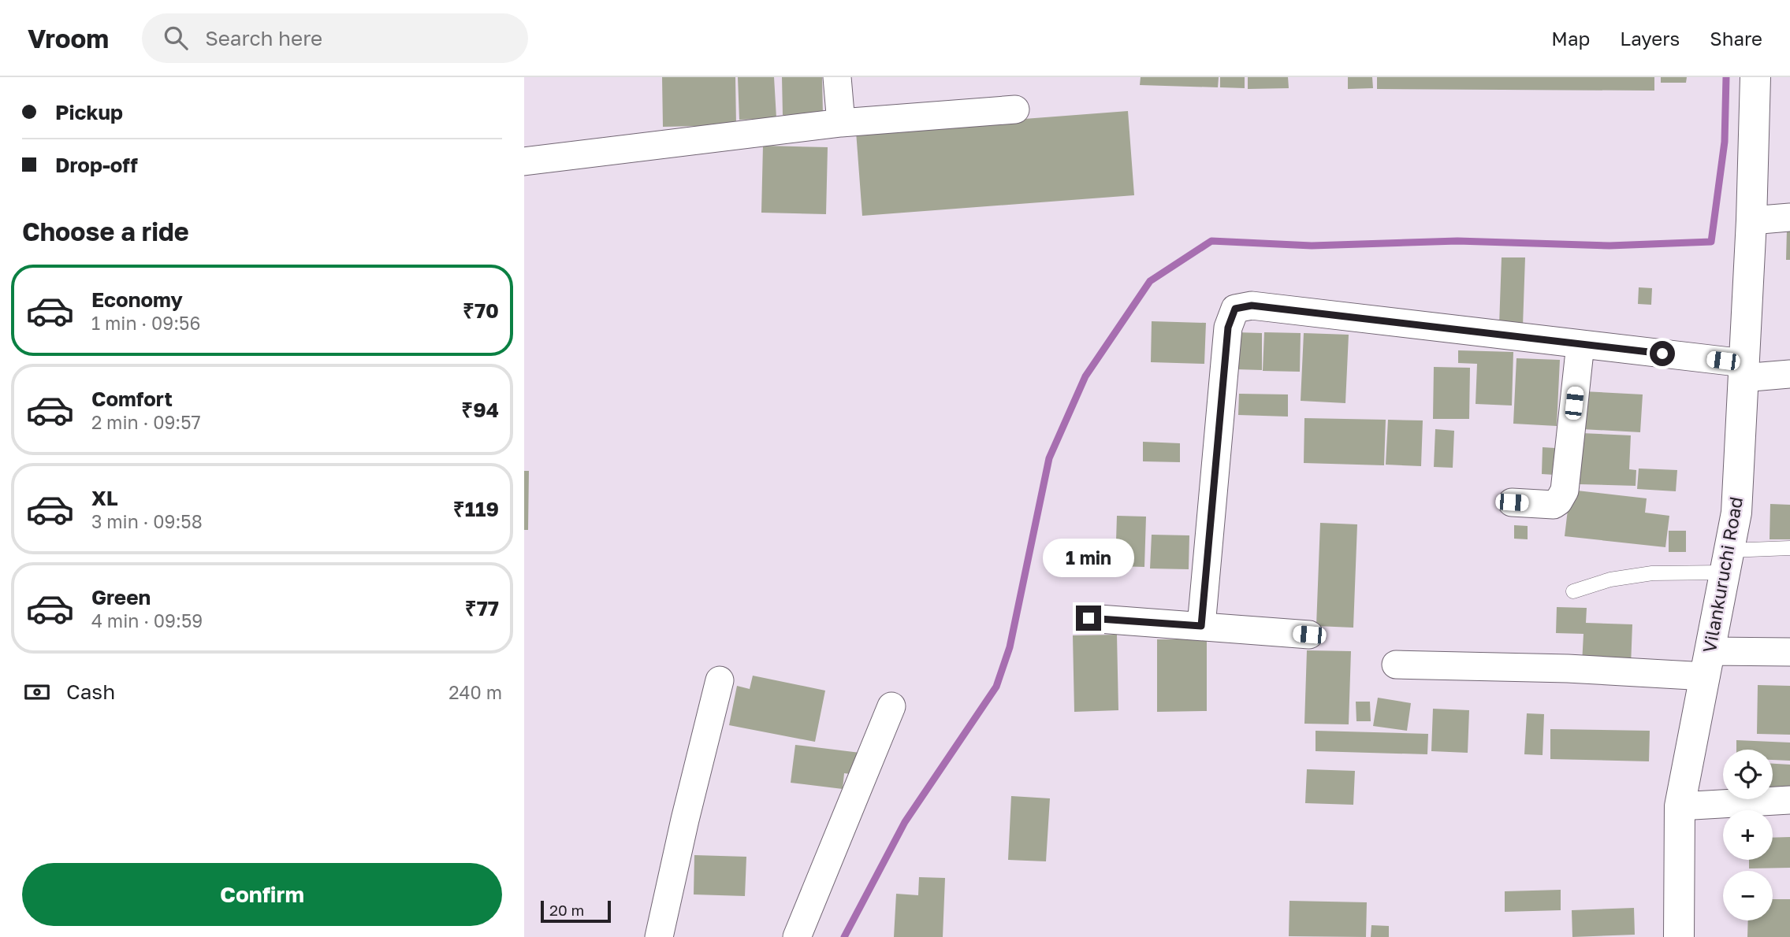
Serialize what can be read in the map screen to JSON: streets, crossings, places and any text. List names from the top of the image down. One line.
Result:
{"streets":{"main road":["Vilankuruchi Road"]},"scale_bar":"20 m","page":{"header":"Vroom","search":"Search here","nav":["Map","Layers","Share"],"banner":["Pickup","Drop-off"],"heading":"Choose a ride","list":[{"name":"Economy","note":"1 min · 09:56","value":"₹70"},{"name":"Comfort","note":"2 min · 09:57","value":"₹94"},{"name":"XL","note":"3 min · 09:58","value":"₹119"},{"name":"Green","note":"4 min · 09:59","value":"₹77"}],"bubble":"1 min","pay":["Cash","240 m"],"map_buttons":["+","−"],"buttons":"Confirm","scale":"20 m"}}
